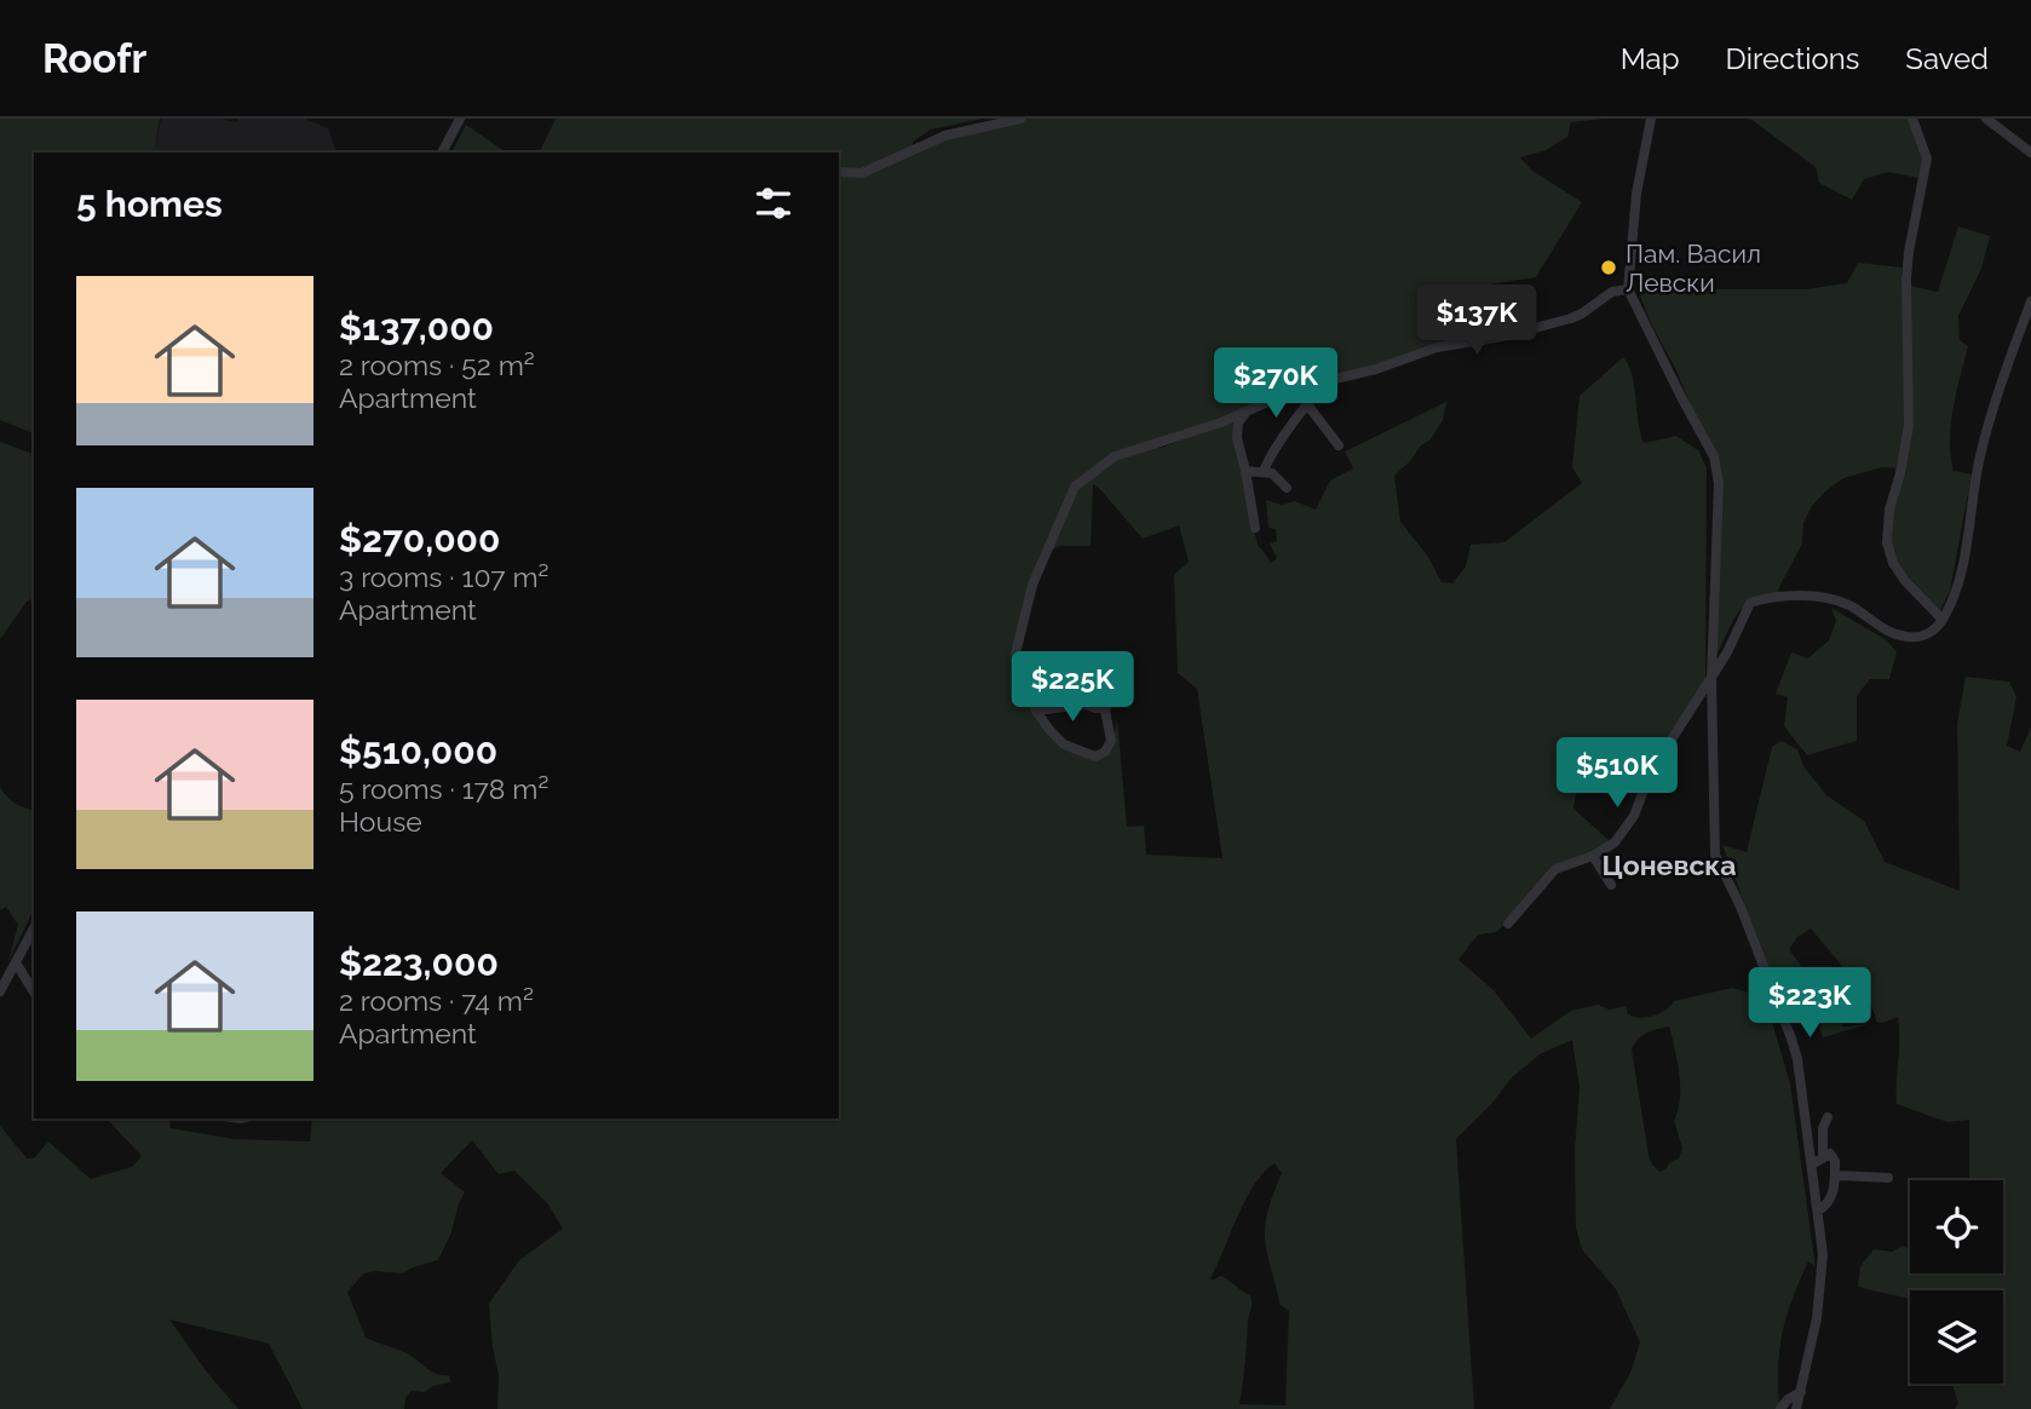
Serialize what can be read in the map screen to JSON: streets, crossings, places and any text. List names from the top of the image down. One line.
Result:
{"districts":["Цоневска"],"places":["Пам. Васил Левски"],"page":{"header":"Roofr","nav":["Map","Directions","Saved"],"heading":"5 homes","list":[{"name":"$137,000","note":"2 rooms · 52 m² · Apartment"},{"name":"$270,000","note":"3 rooms · 107 m² · Apartment"},{"name":"$510,000","note":"5 rooms · 178 m² · House"},{"name":"$223,000","note":"2 rooms · 74 m² · Apartment"}],"price":["$137K","$270K","$225K","$510K","$223K"]}}
